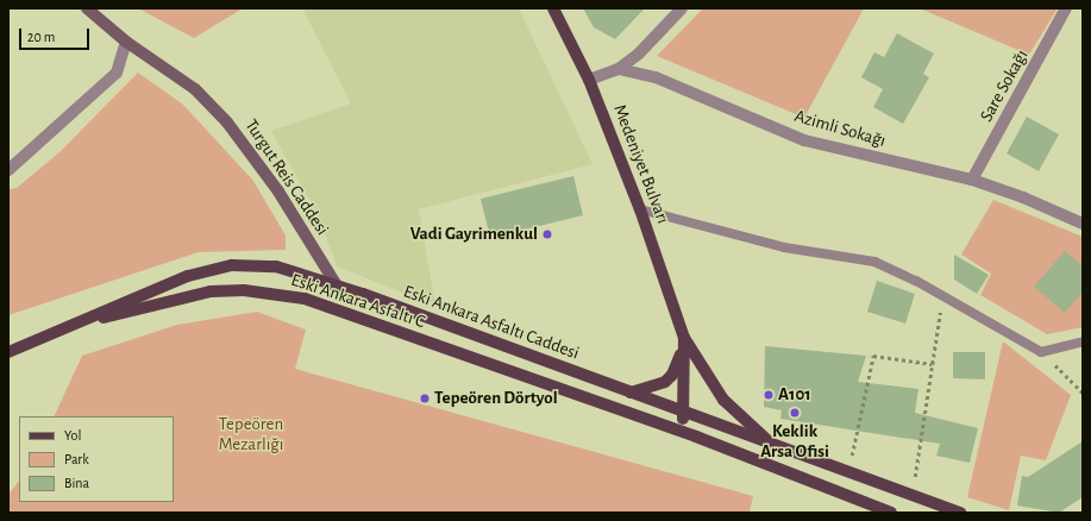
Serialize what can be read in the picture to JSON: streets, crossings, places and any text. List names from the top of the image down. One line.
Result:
{"streets":{"main road":["Medeniyet Bulvarı","Eski Ankara Asfaltı C","Eski Ankara Asfaltı Caddesi"],"street":["Sare Sokağı","Azimli Sokağı","Turgut Reis Caddesi"]},"crossings":[["Sare Sokağı","Azimli Sokağı"],["Medeniyet Bulvarı","Eski Ankara Asfaltı C"],["Medeniyet Bulvarı","Eski Ankara Asfaltı Caddesi"],["Turgut Reis Caddesi","Eski Ankara Asfaltı Caddesi"],["Eski Ankara Asfaltı C","Eski Ankara Asfaltı Caddesi"]],"parks":["Tepeören Mezarlığı"],"places":["Vadi Gayrimenkul","A101","Tepeören Dörtyol","Keklik Arsa Ofisi"],"legend":["Yol","Park","Bina"],"scale_bar":"20 m"}
